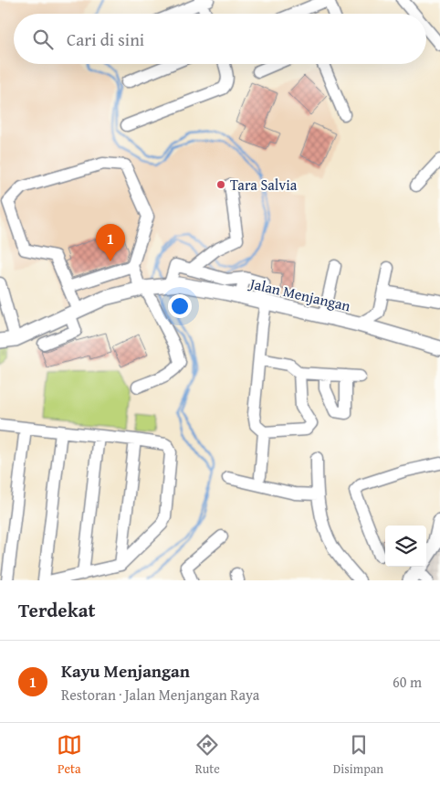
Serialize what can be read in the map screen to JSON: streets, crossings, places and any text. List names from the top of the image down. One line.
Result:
{"streets":{"main road":["Jalan Menjangan"]},"places":["Tara Salvia"],"page":{"search":"Cari di sini","pins":"1","heading":"Terdekat","list":[{"mark":"1","name":"Kayu Menjangan","note":"Restoran · Jalan Menjangan Raya","value":"60 m"}],"nav":["Peta","Rute","Disimpan"]}}
